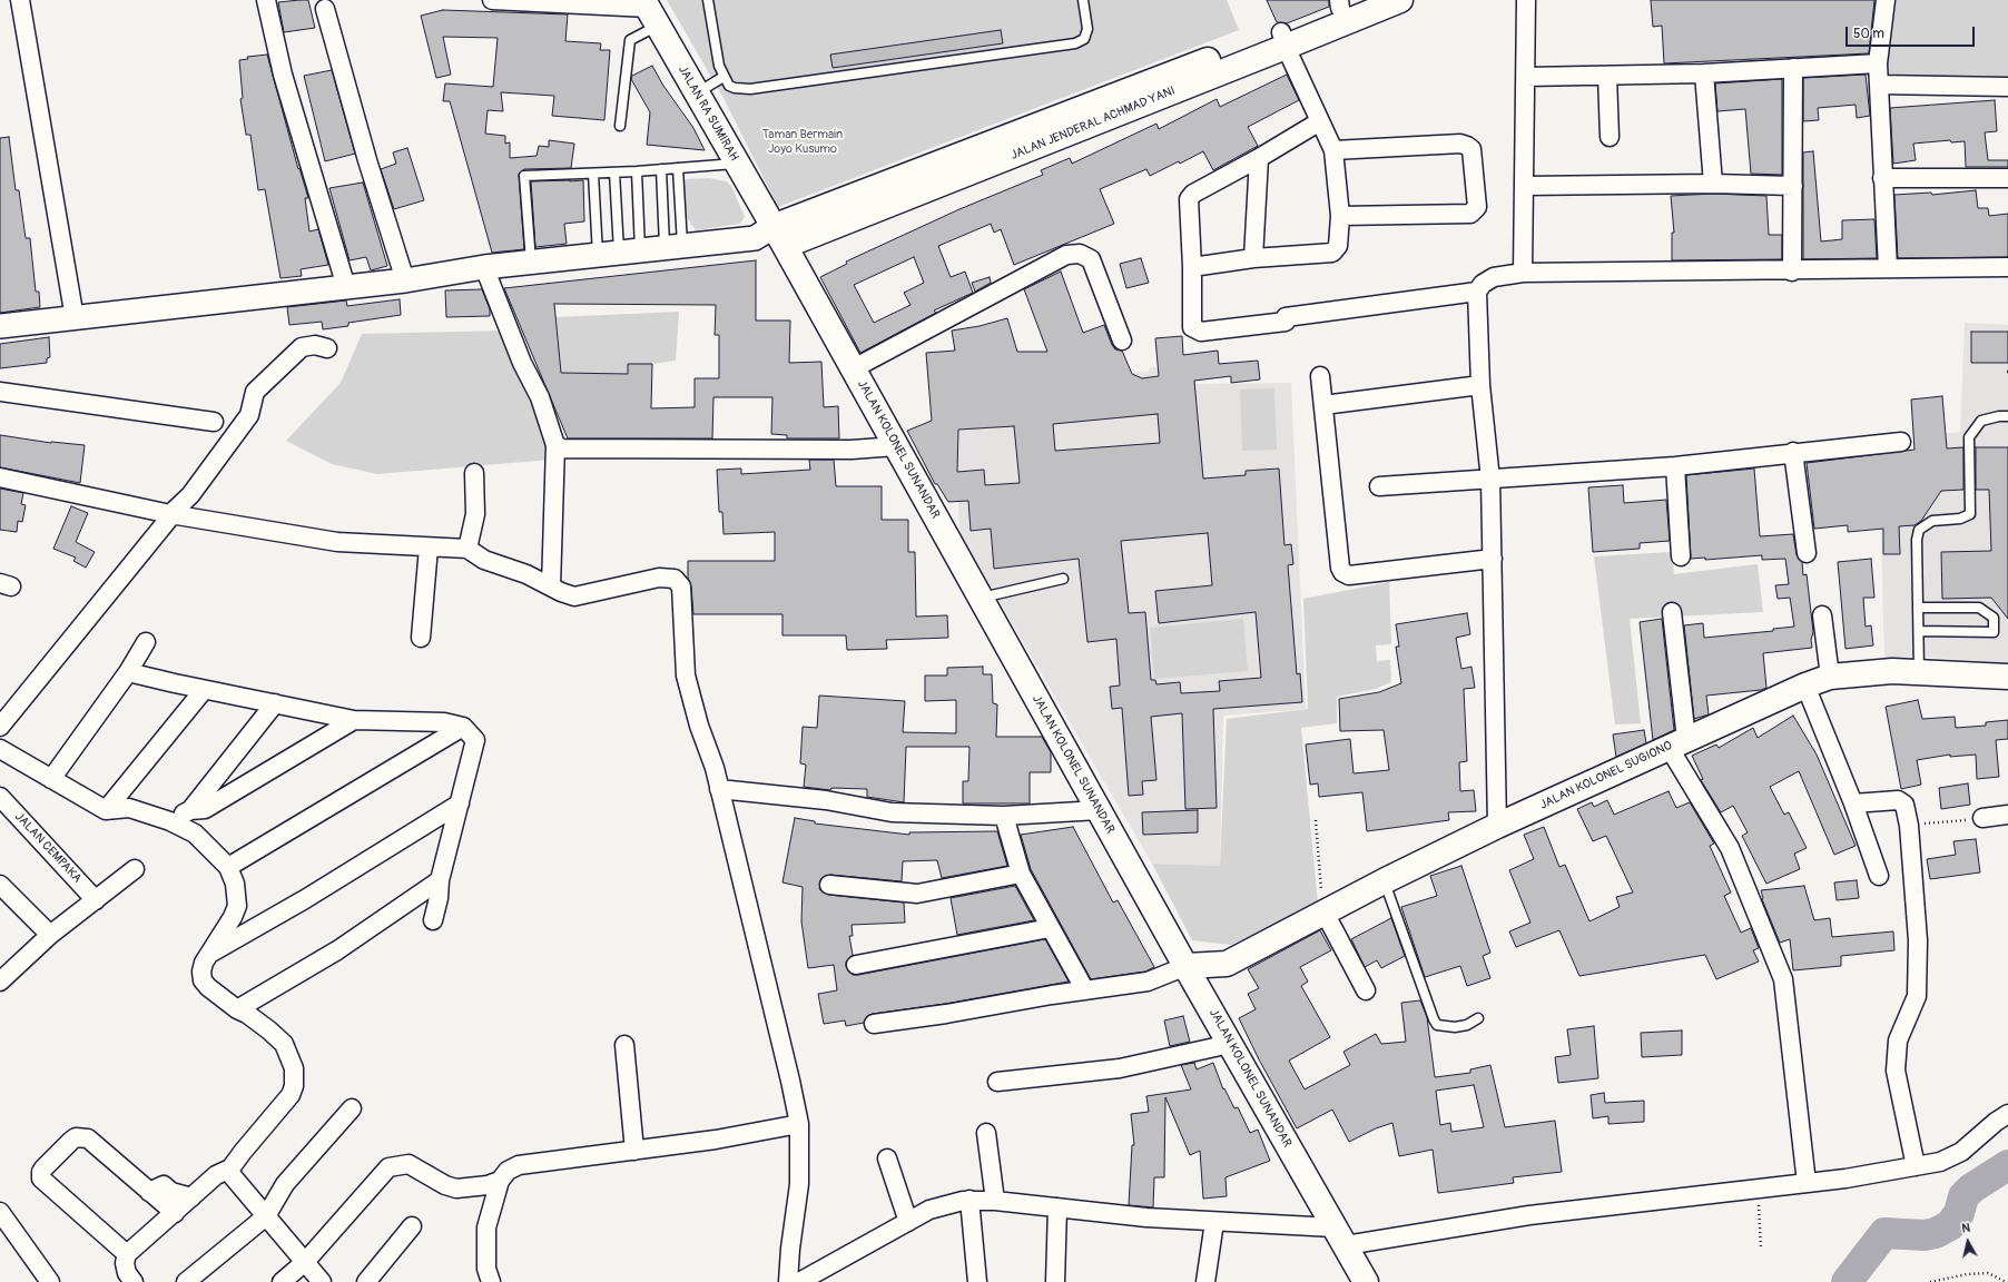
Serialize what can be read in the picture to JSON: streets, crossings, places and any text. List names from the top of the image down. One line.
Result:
{"streets":{"main road":["JALAN RA SUMIRAH","JALAN JENDERAL ACHMAD YANI","JALAN KOLONEL SUNANDAR","JALAN KOLONEL SUGIONO"],"street":["JALAN CEMPAKA"]},"crossings":[["JALAN RA SUMIRAH","JALAN JENDERAL ACHMAD YANI"],["JALAN RA SUMIRAH","JALAN KOLONEL SUNANDAR"],["JALAN JENDERAL ACHMAD YANI","JALAN KOLONEL SUNANDAR"],["JALAN KOLONEL SUNANDAR","JALAN KOLONEL SUGIONO"]],"parks":["Taman Bermain Joyo Kusumo"],"scale_bar":"50 m","north":"top"}
